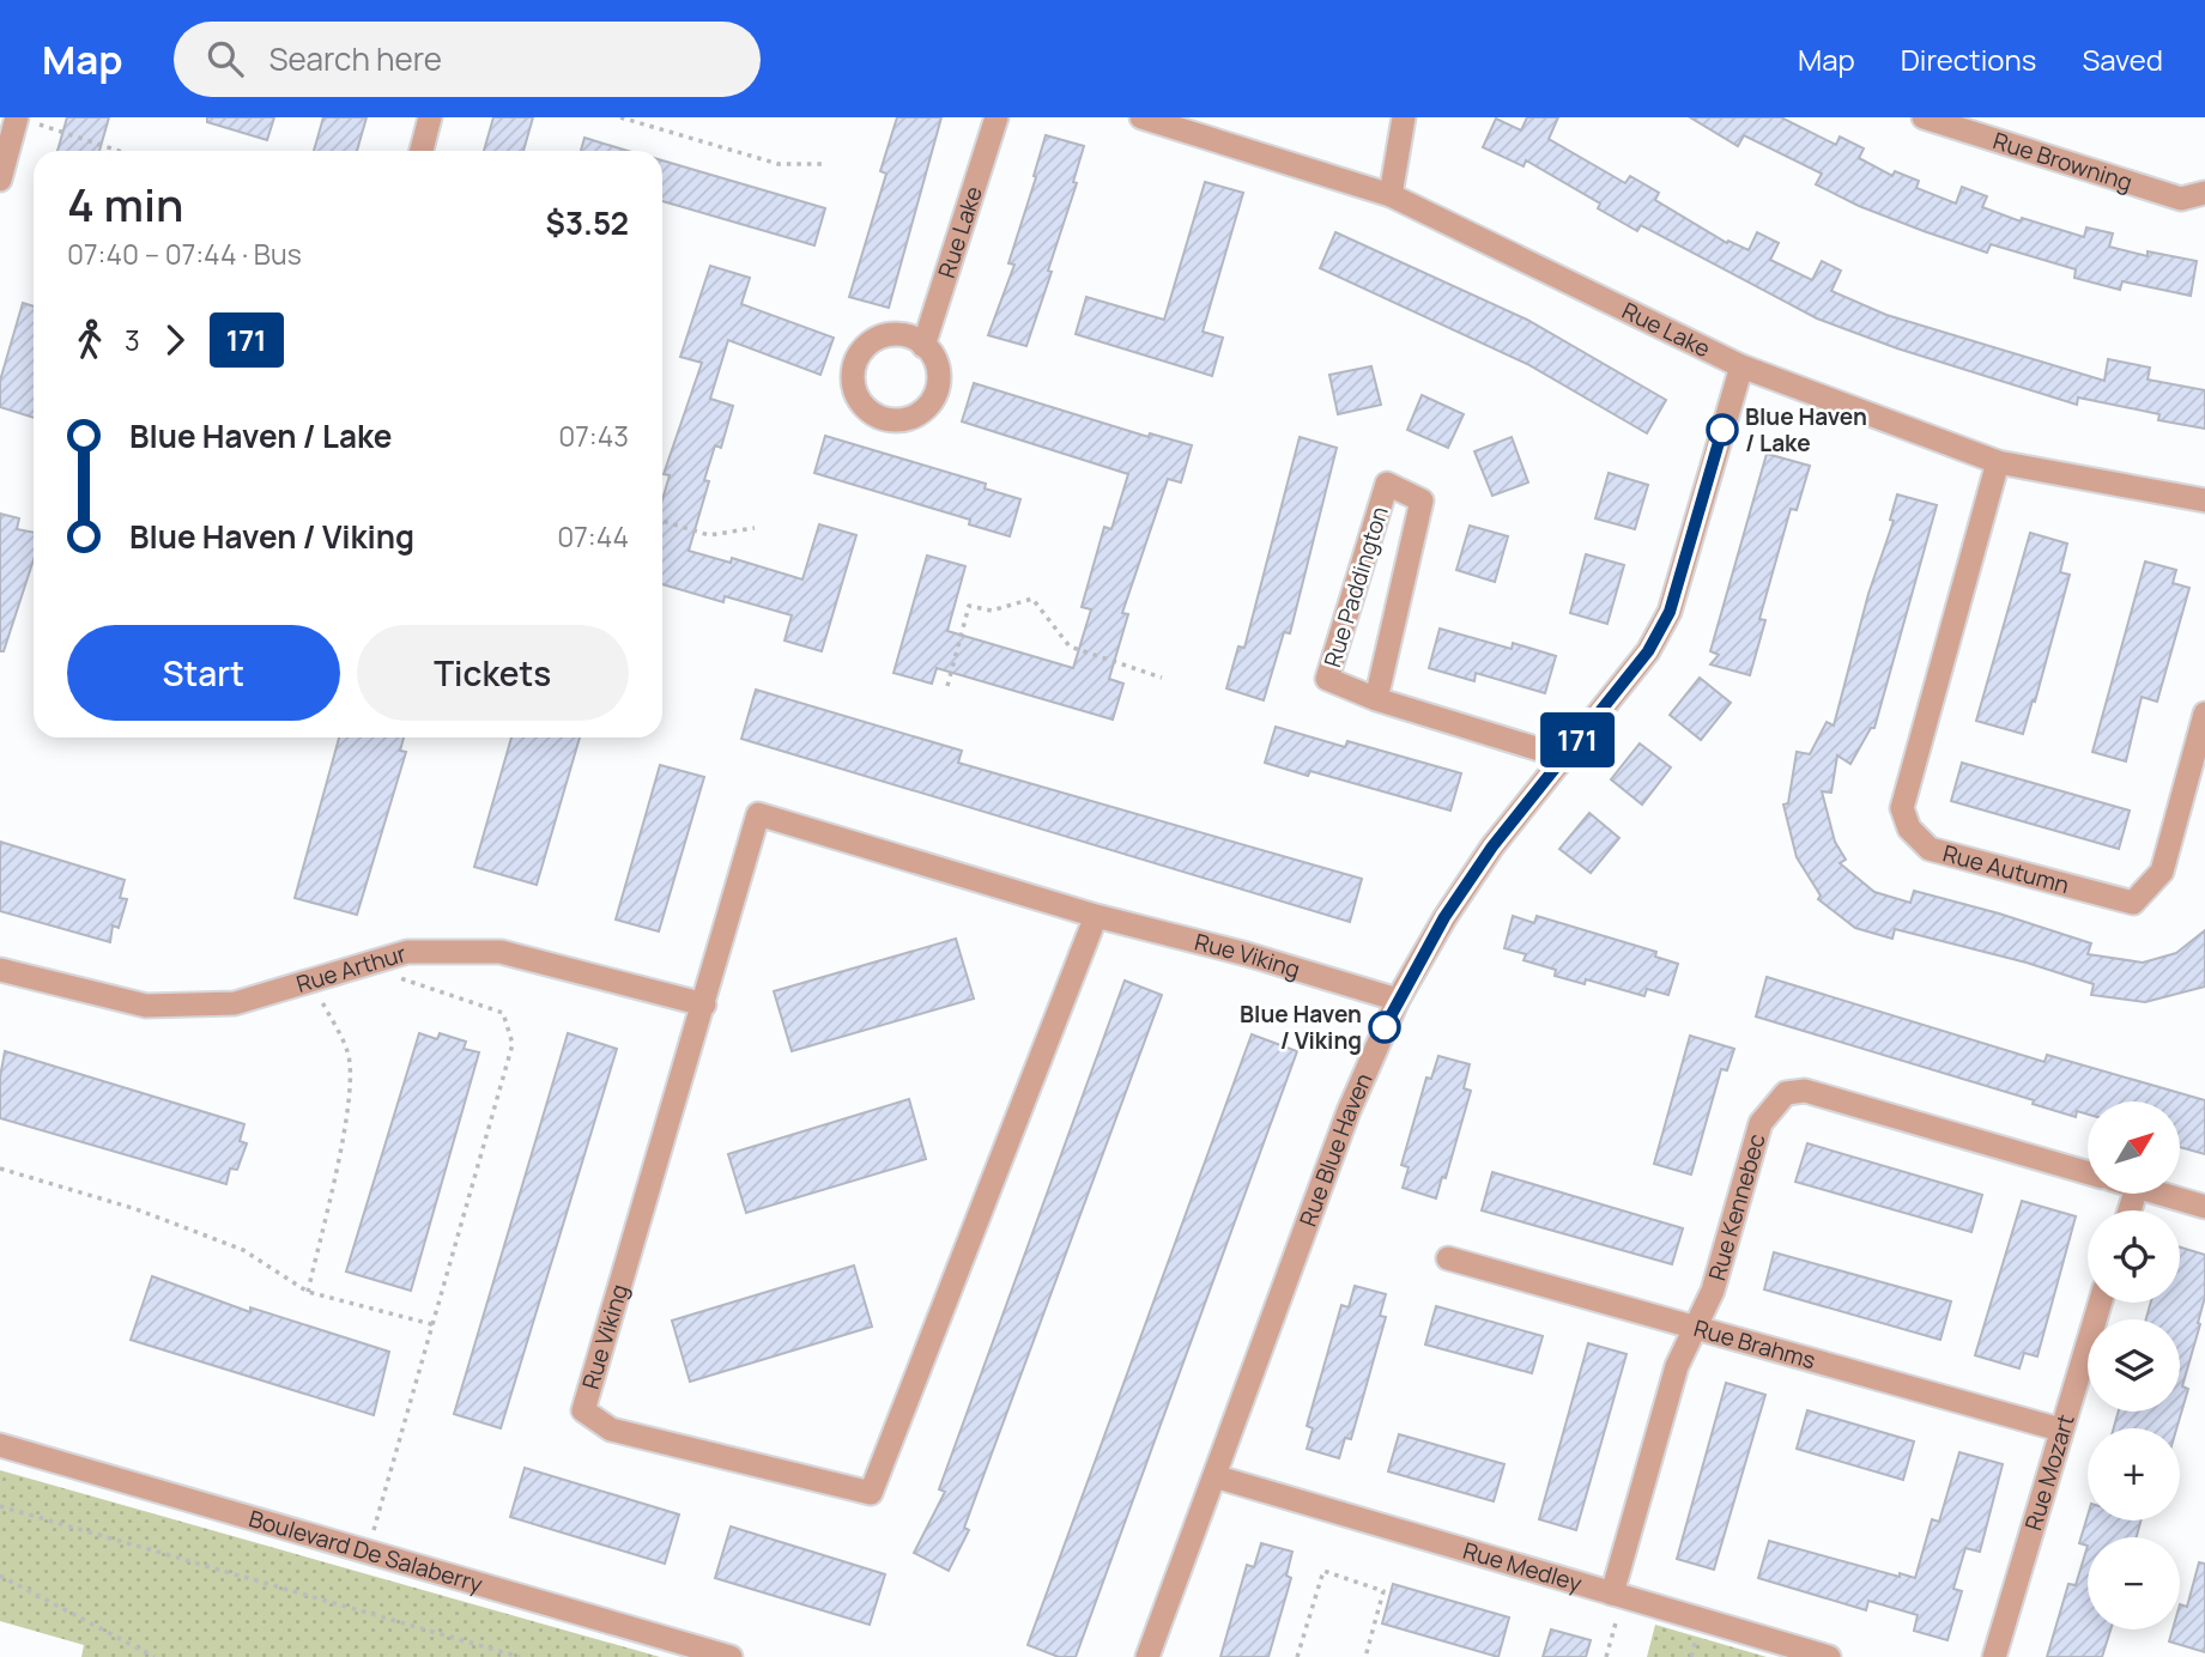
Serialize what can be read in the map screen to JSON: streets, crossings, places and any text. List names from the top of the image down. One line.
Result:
{"streets":{"street":["Rue Browning","Rue Lake","Rue Paddington","Rue Autumn","Rue Viking","Rue Arthur","Rue Blue Haven","Rue Kennebec","Rue Brahms","Rue Mozart","Boulevard De Salaberry","Rue Medley"]},"crossings":[["Rue Lake","Rue Autumn"],["Rue Lake","Rue Blue Haven"],["Rue Paddington","Rue Blue Haven"],["Rue Viking","Rue Arthur"],["Rue Viking","Rue Blue Haven"],["Rue Blue Haven","Rue Medley"],["Rue Kennebec","Rue Brahms"],["Rue Kennebec","Rue Medley"],["Rue Brahms","Rue Mozart"]],"places":["Blue Haven / Lake","Blue Haven / Viking"],"lines":["bus line 171"],"north":"top right","page":{"header":"Map","search":"Search here","nav":["Map","Directions","Saved"],"on_map":"171","heading":["4 min","07:40 – 07:44 · Bus","$3.52"],"legs":["3","171"],"list":[{"name":"Blue Haven / Lake","value":"07:43"},{"name":"Blue Haven / Viking","value":"07:44"}],"buttons":["Start","Tickets"],"map_buttons":["+","−"]}}
